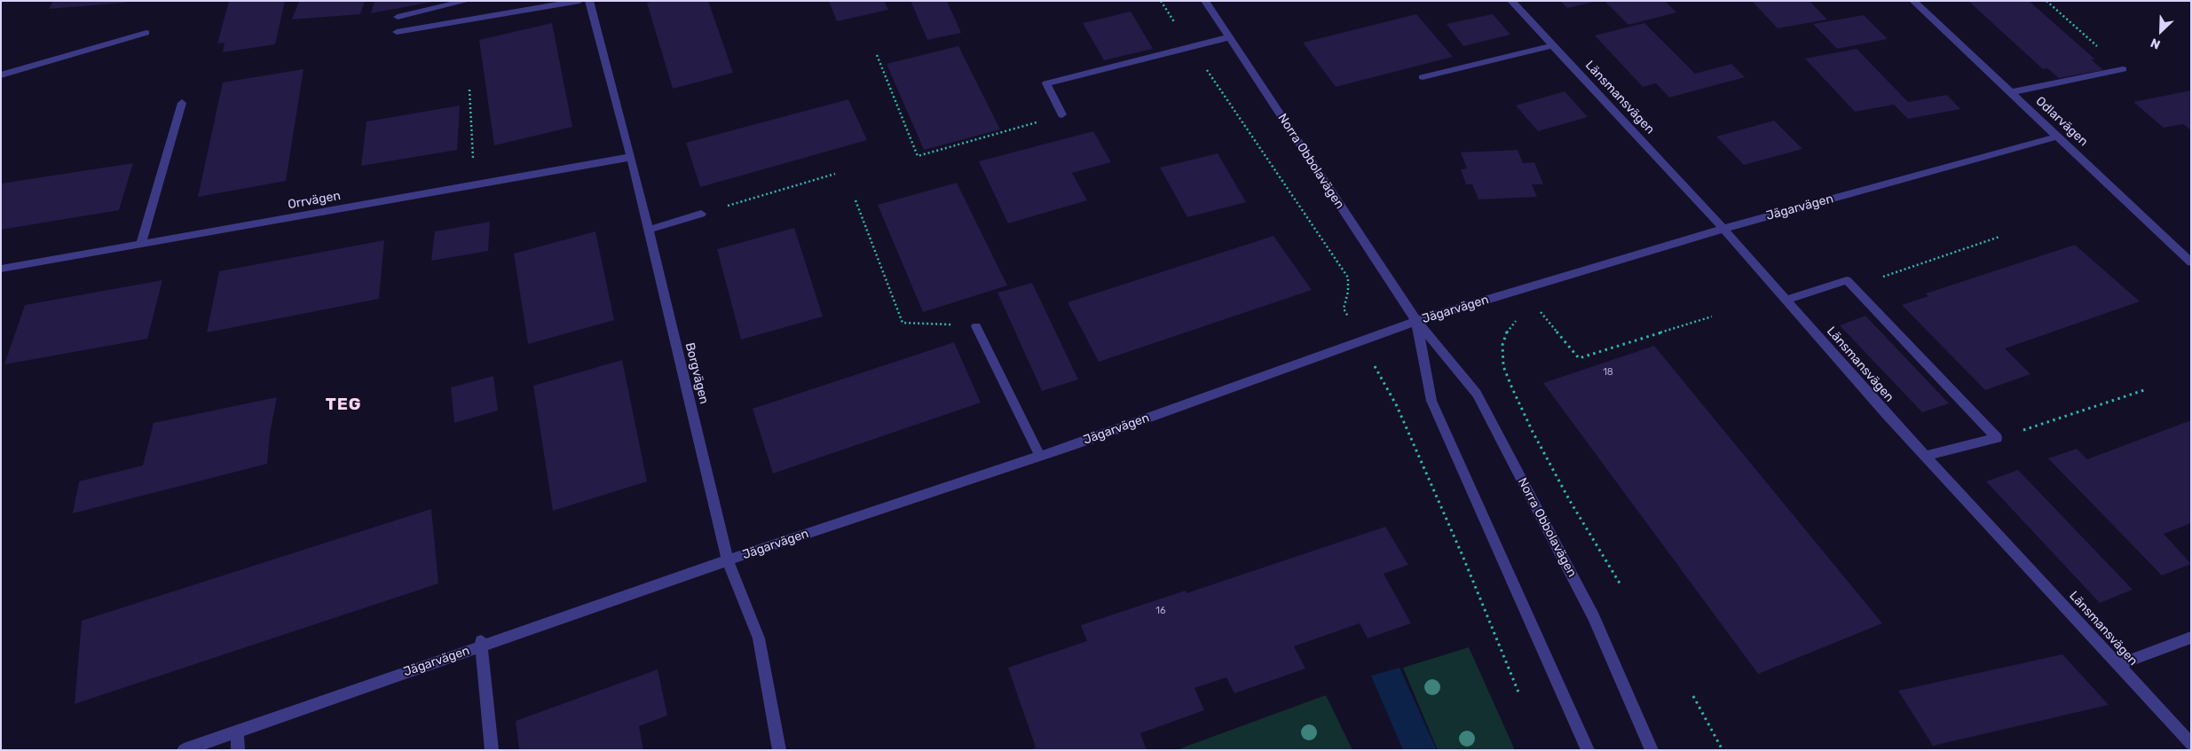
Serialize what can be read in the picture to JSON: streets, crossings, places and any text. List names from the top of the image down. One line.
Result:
{"streets":{"street":["Länsmansvägen","Odlarvägen","Norra Obbolavägen","Orrvägen","Jägarvägen","Borgvägen"]},"crossings":[["Länsmansvägen","Jägarvägen"],["Odlarvägen","Jägarvägen"],["Norra Obbolavägen","Jägarvägen"],["Orrvägen","Borgvägen"],["Jägarvägen","Borgvägen"]],"districts":["TEG"],"house_numbers":["18","16"],"north":"bottom left"}
